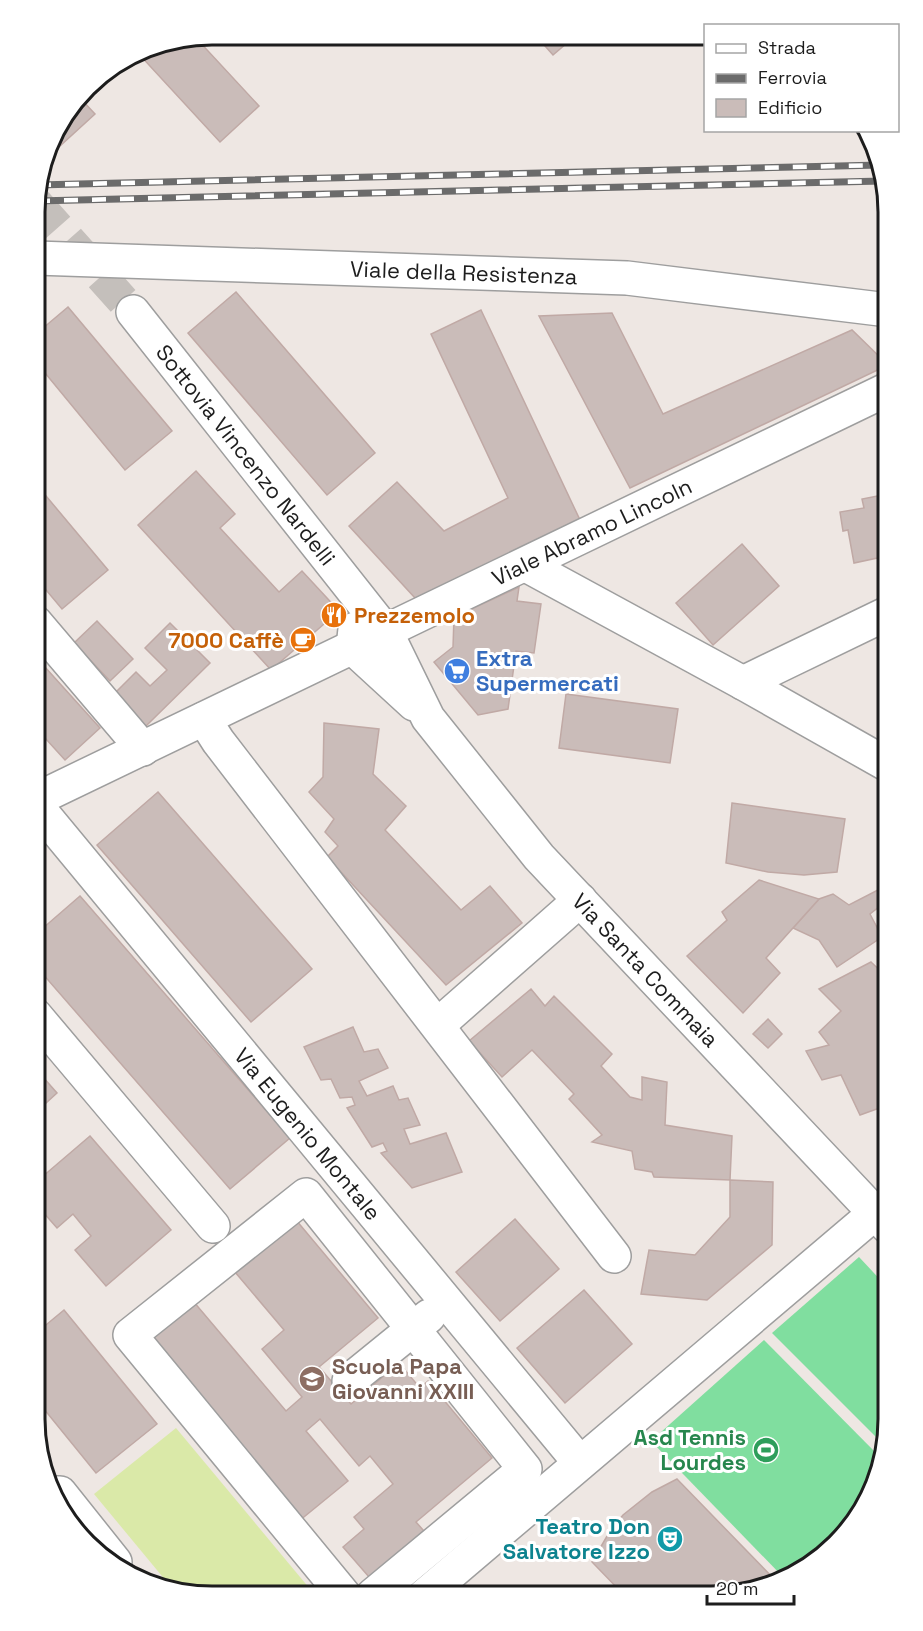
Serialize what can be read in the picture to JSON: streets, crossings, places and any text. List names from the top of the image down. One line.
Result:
{"streets":{"street":["Viale della Resistenza","Sottovia Vincenzo Nardelli","Viale Abramo Lincoln","Via Santa Commaia","Via Eugenio Montale"]},"crossings":[["Sottovia Vincenzo Nardelli","Viale Abramo Lincoln"],["Sottovia Vincenzo Nardelli","Via Santa Commaia"],["Viale Abramo Lincoln","Via Santa Commaia"]],"places":{"restaurant":["Prezzemolo"],"cafe":["7000 Caffè"],"supermarket":["Extra Supermercati"],"school or university":["Scuola Papa Giovanni XXIII"],"sports":["Asd Tennis Lourdes"],"theatre":["Teatro Don Salvatore Izzo"]},"legend":["Strada","Ferrovia","Edificio"],"scale_bar":"20 m"}
